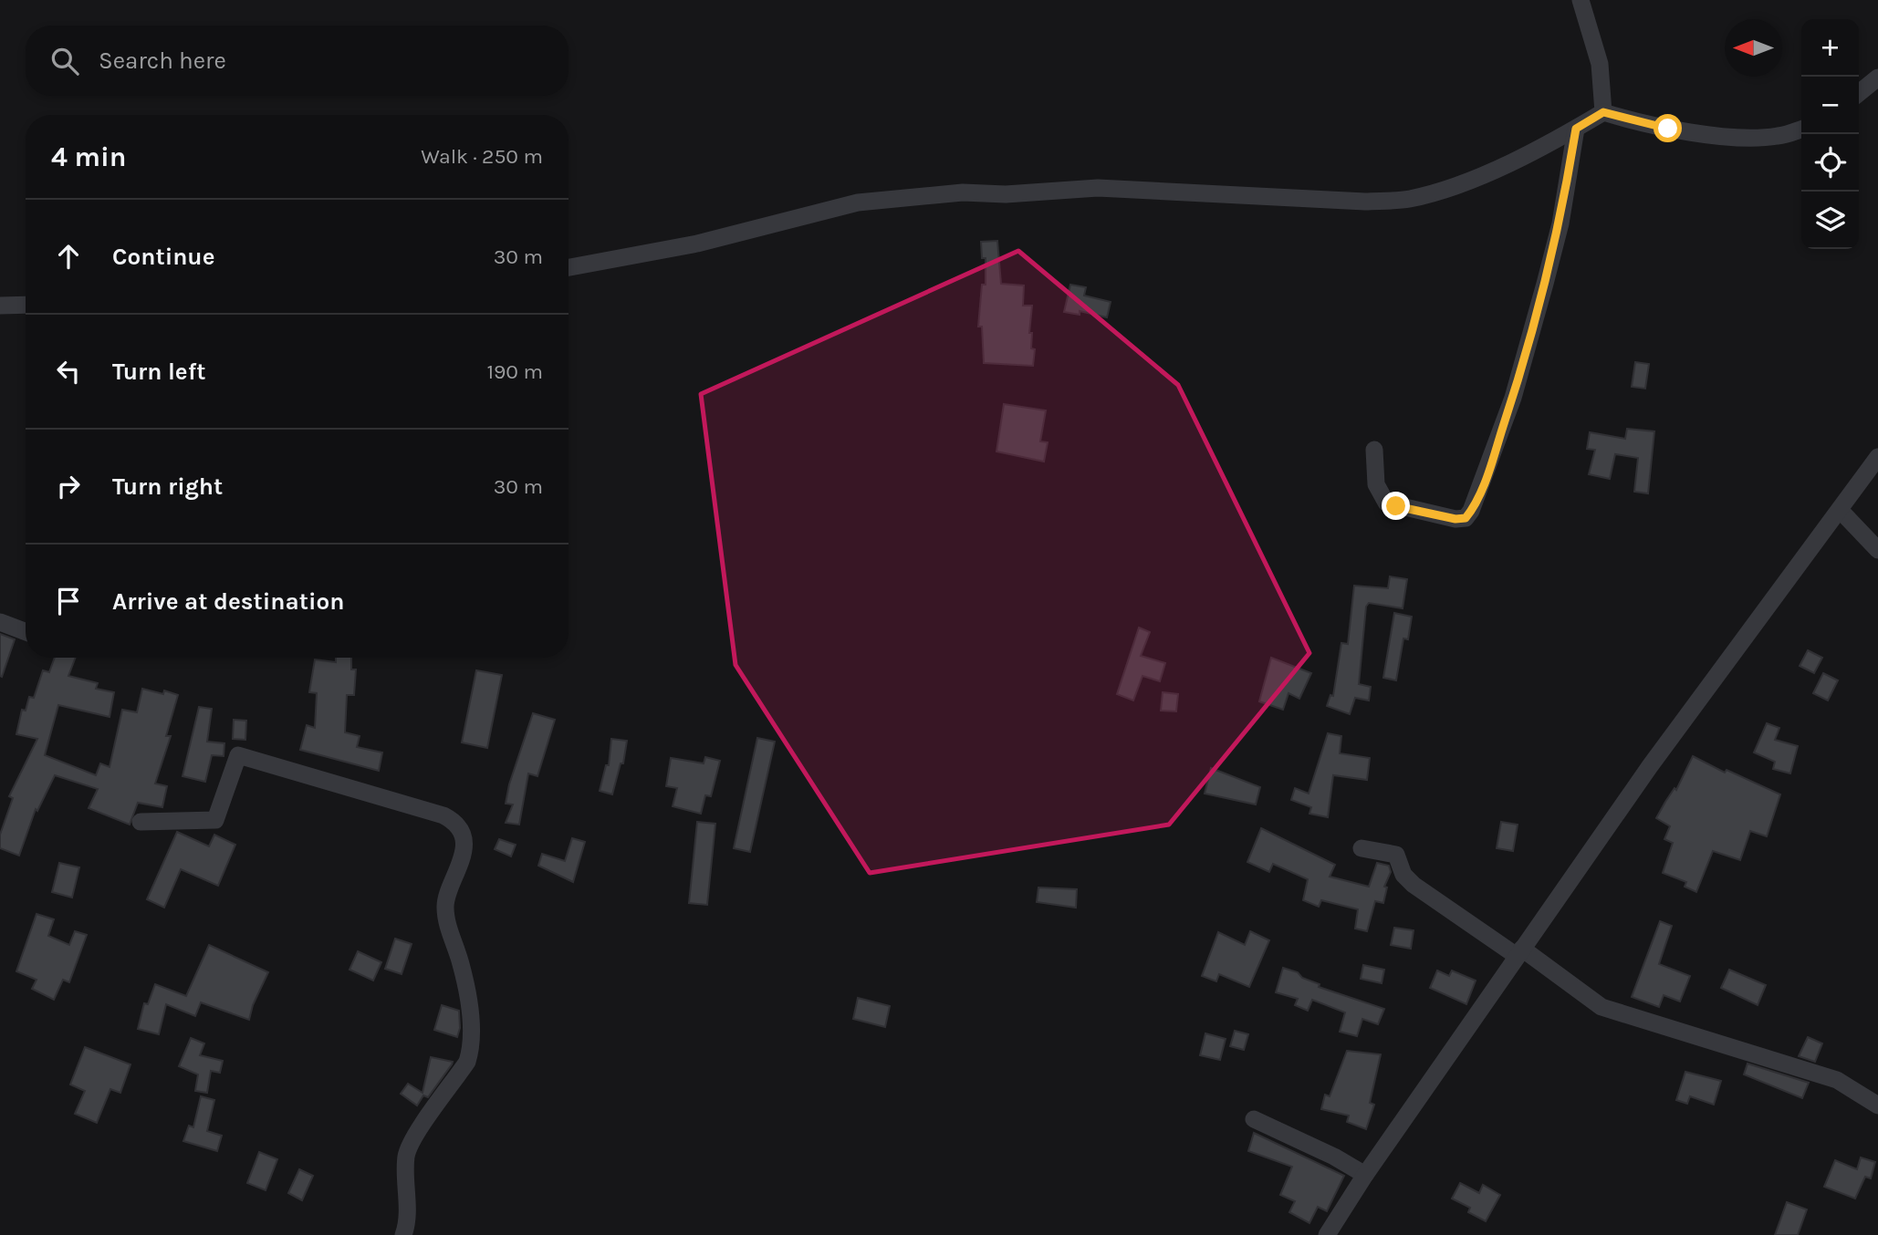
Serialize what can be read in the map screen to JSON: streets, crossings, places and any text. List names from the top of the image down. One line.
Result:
{"north":"left","page":{"map_buttons":["+","−"],"search":"Search here","heading":["4 min","Walk · 250 m"],"list":[["Continue","30 m"],["Turn left","190 m"],["Turn right","30 m"],"Arrive at destination"]}}
